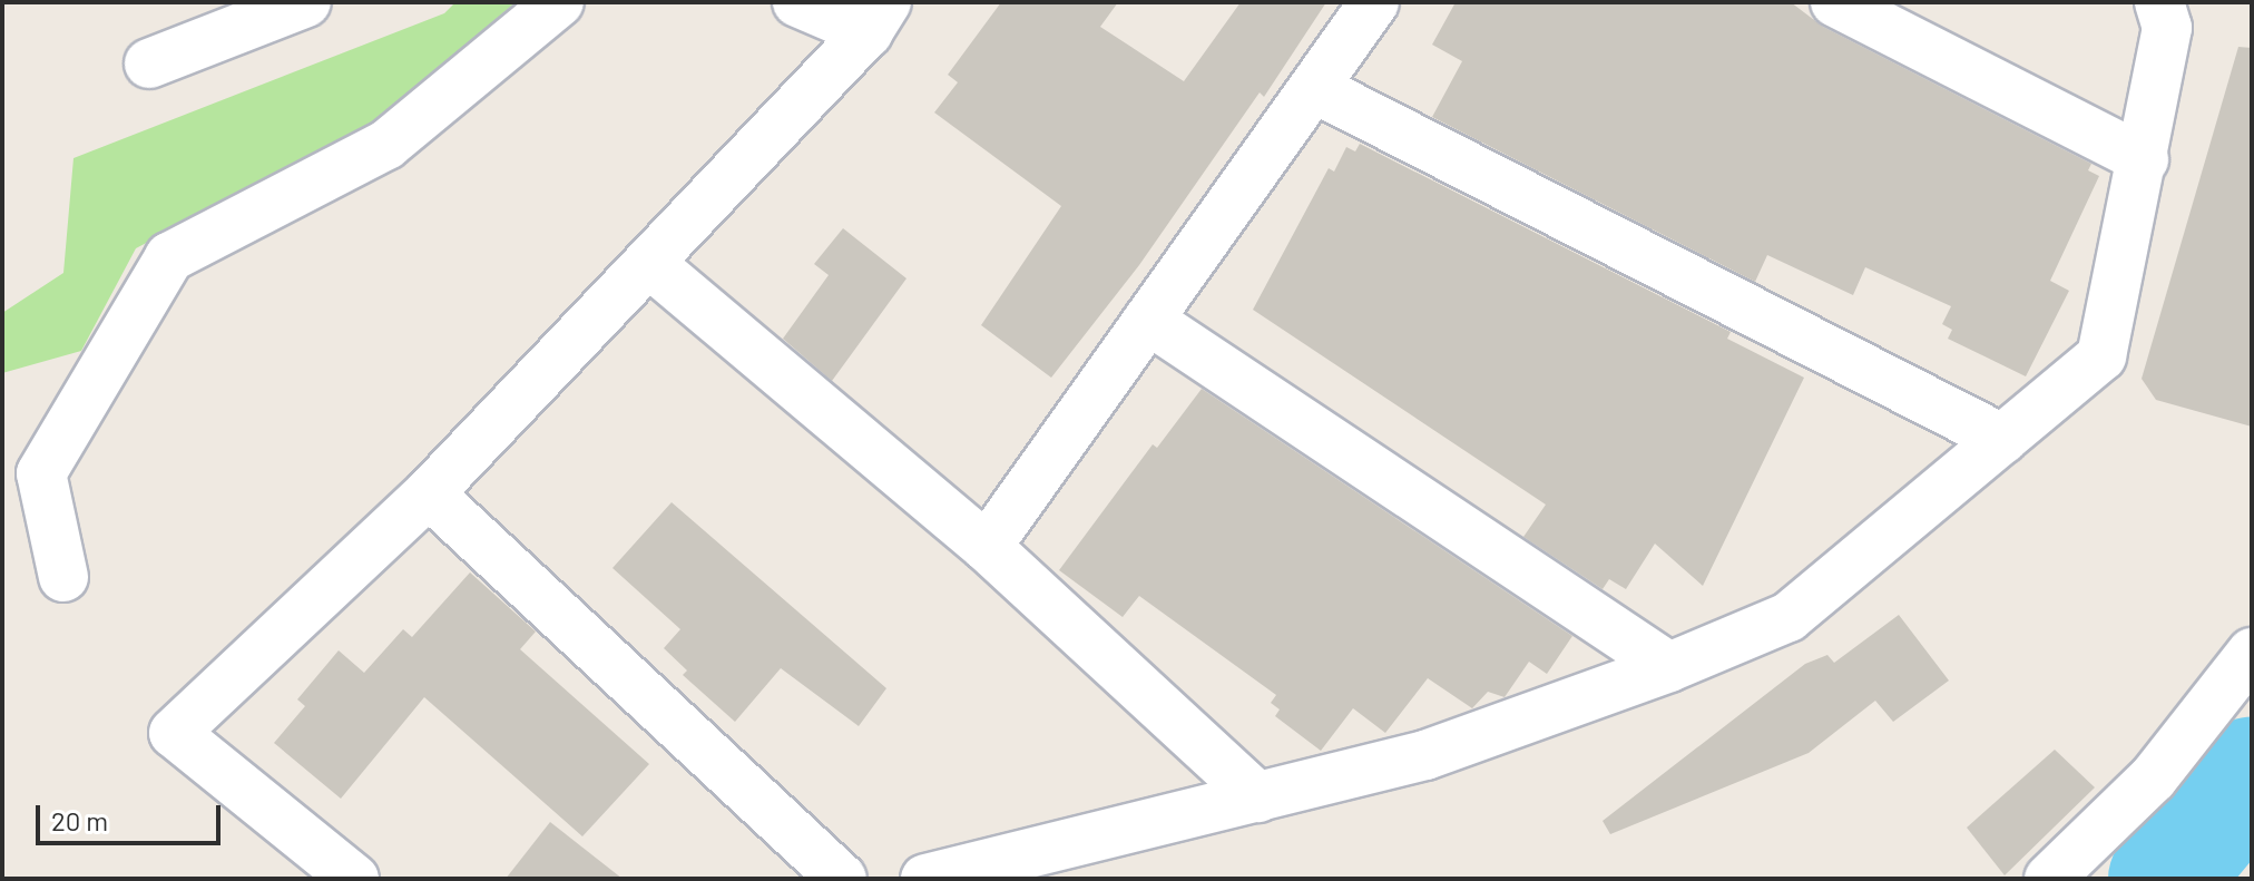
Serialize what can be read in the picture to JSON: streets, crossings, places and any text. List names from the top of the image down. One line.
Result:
{"scale_bar":"20 m"}
